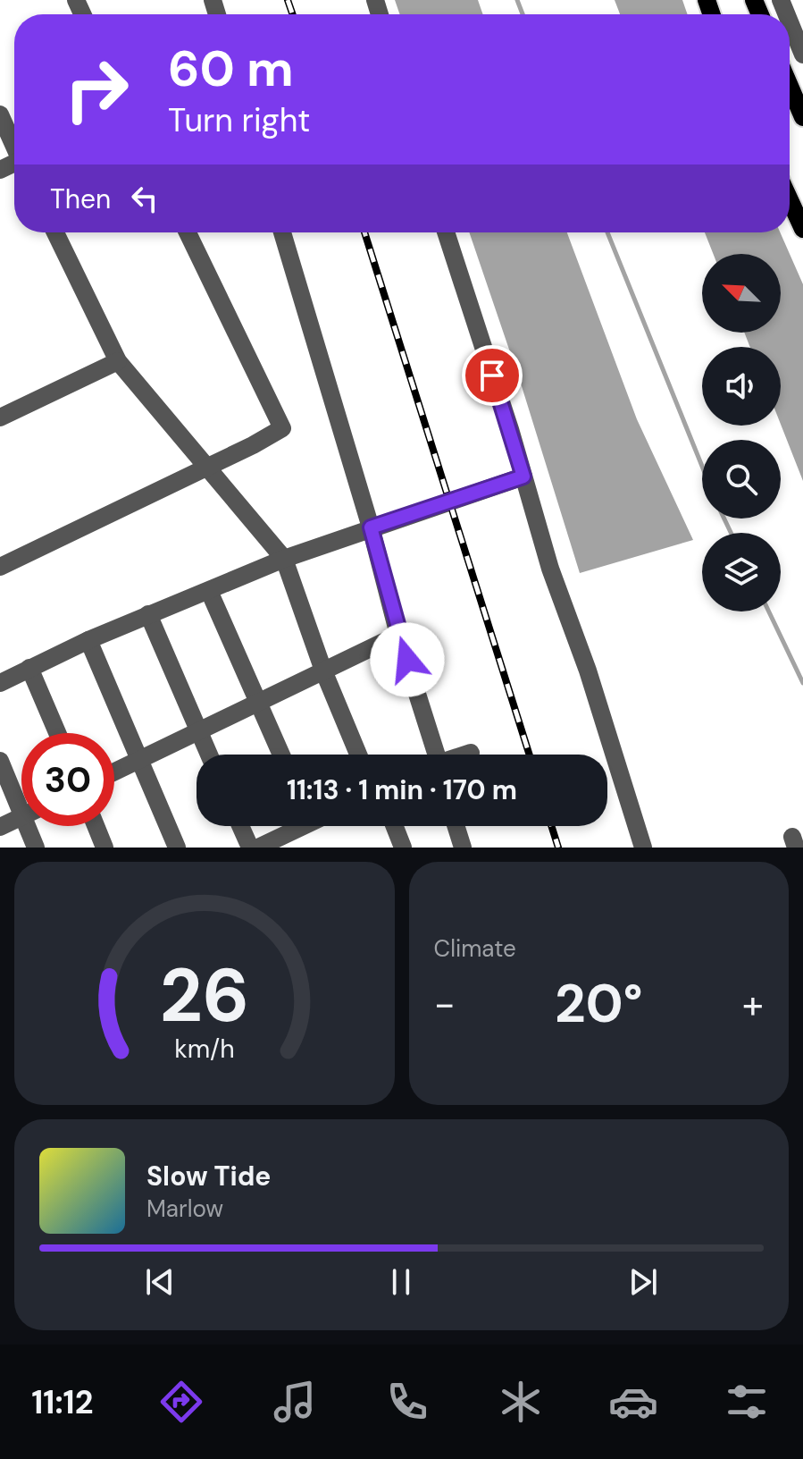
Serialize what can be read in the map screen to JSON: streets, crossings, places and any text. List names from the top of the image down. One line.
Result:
{"north":"top left","page":{"turn":["60 m","Turn right"],"then":"Then","limit":"30","trip":"11:13 · 1 min · 170 m","tile":"Climate","heat":["−","20°","+"],"song":["Slow Tide","Marlow"],"tabs":"11:12","gauge":["26","km/h"]}}
